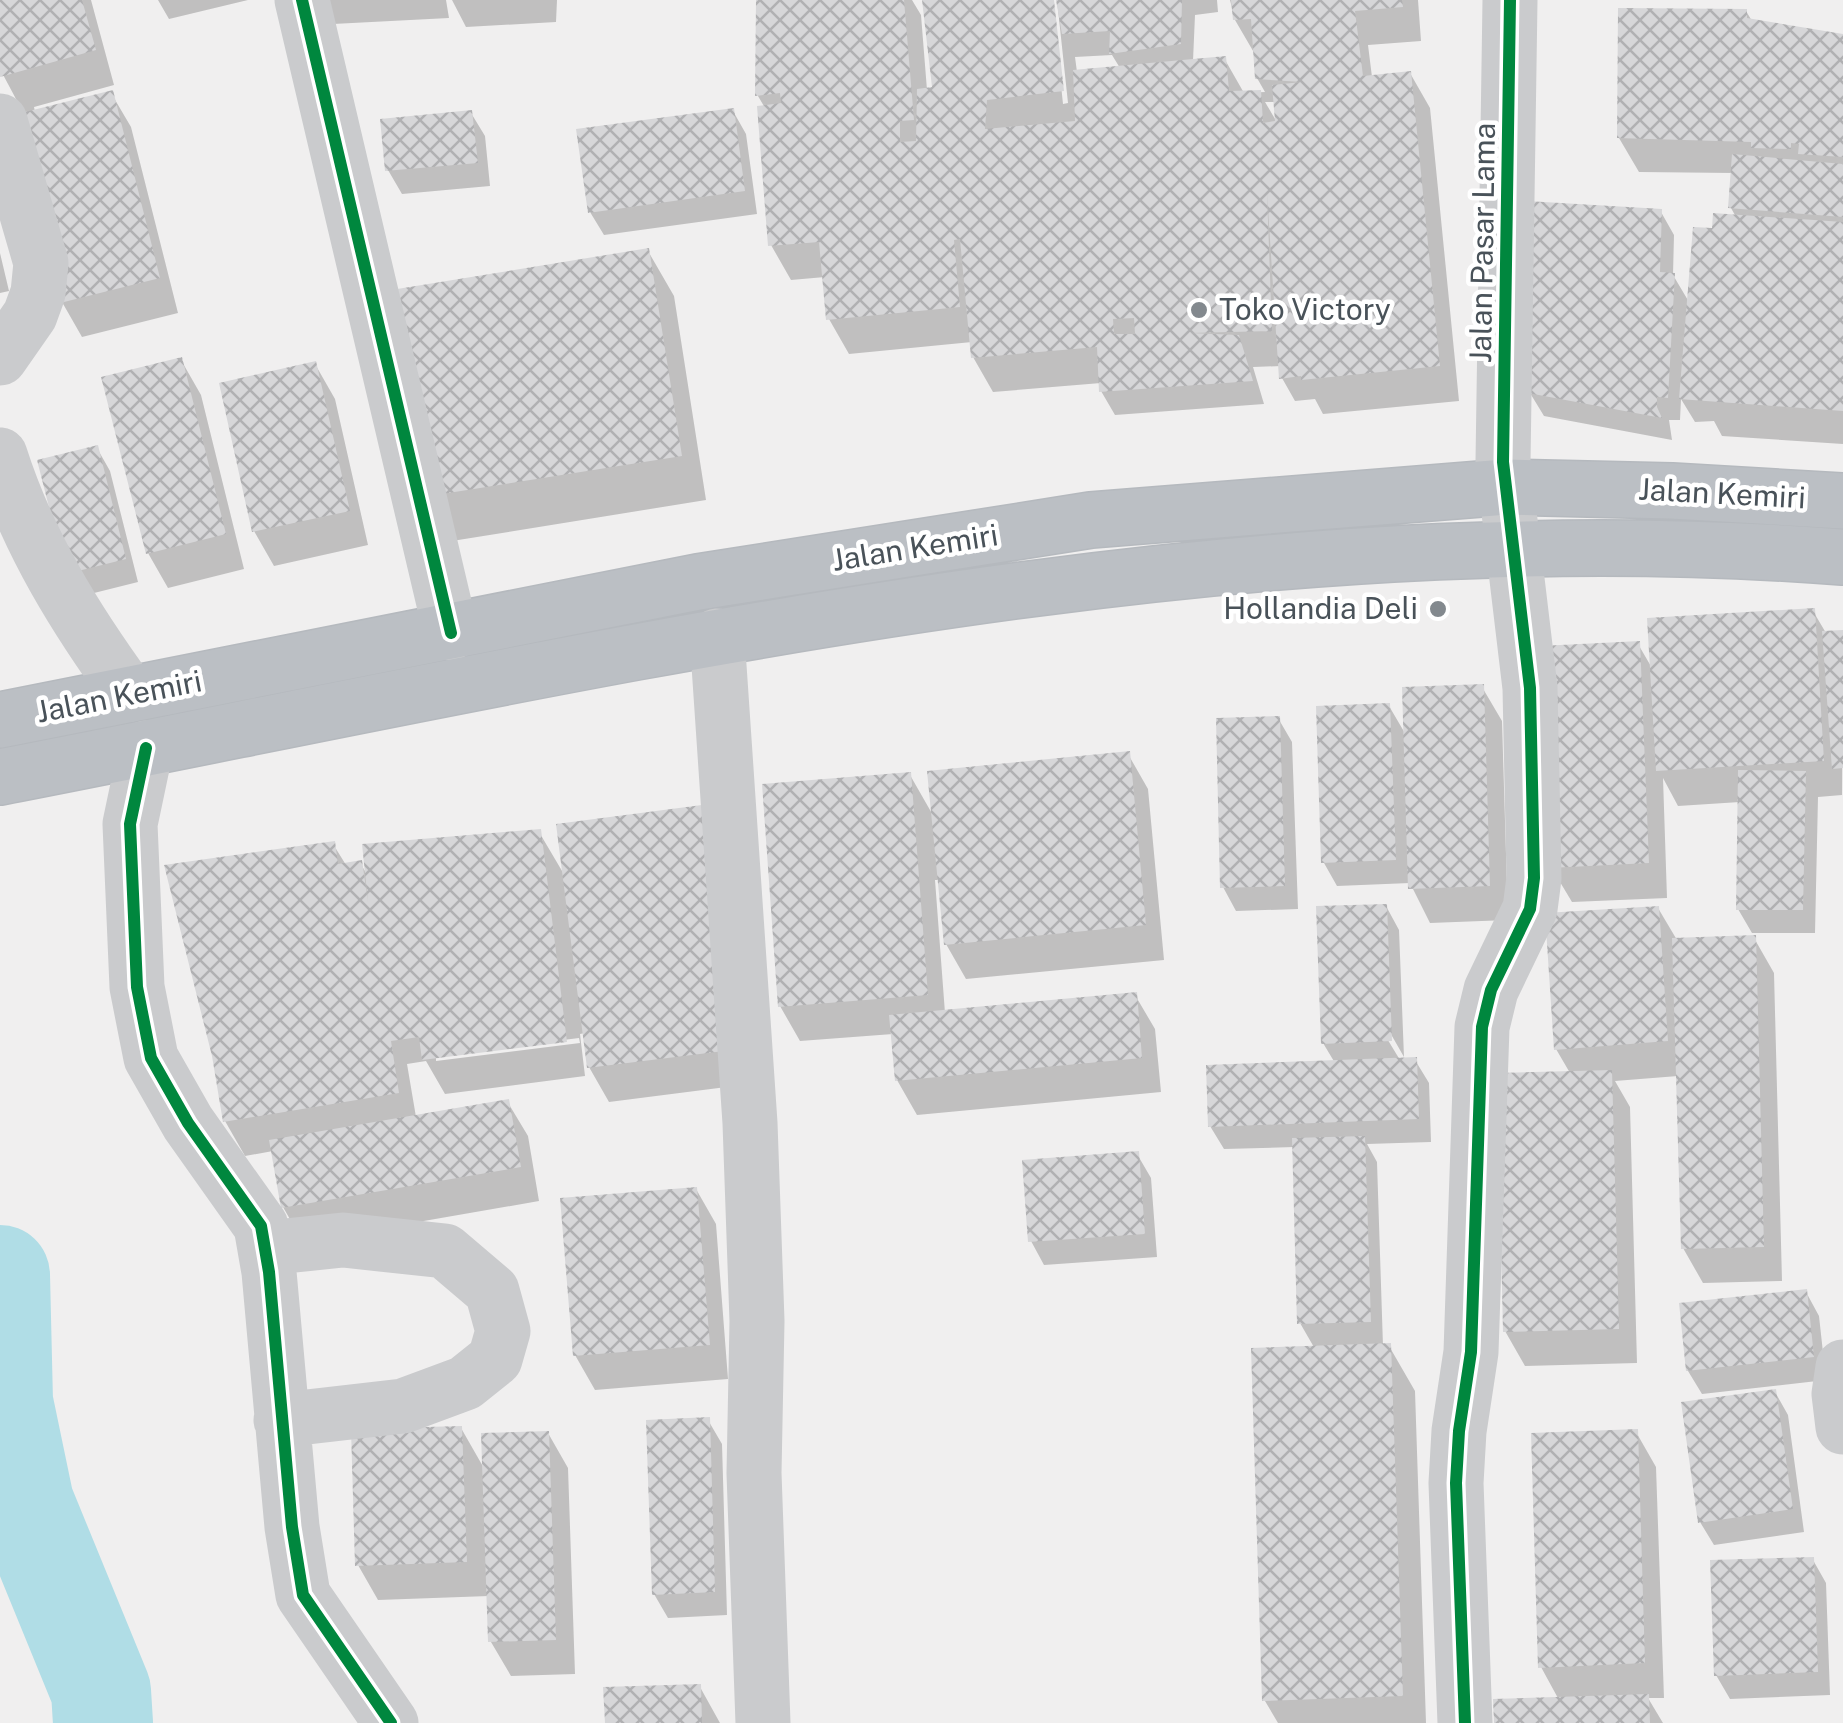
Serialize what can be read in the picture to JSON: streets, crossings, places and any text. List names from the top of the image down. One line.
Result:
{"streets":{"highway":["Jalan Kemiri"],"street":["Jalan Pasar Lama"]},"crossings":[["Jalan Pasar Lama","Jalan Kemiri"]],"places":["Toko Victory","Hollandia Deli"]}
